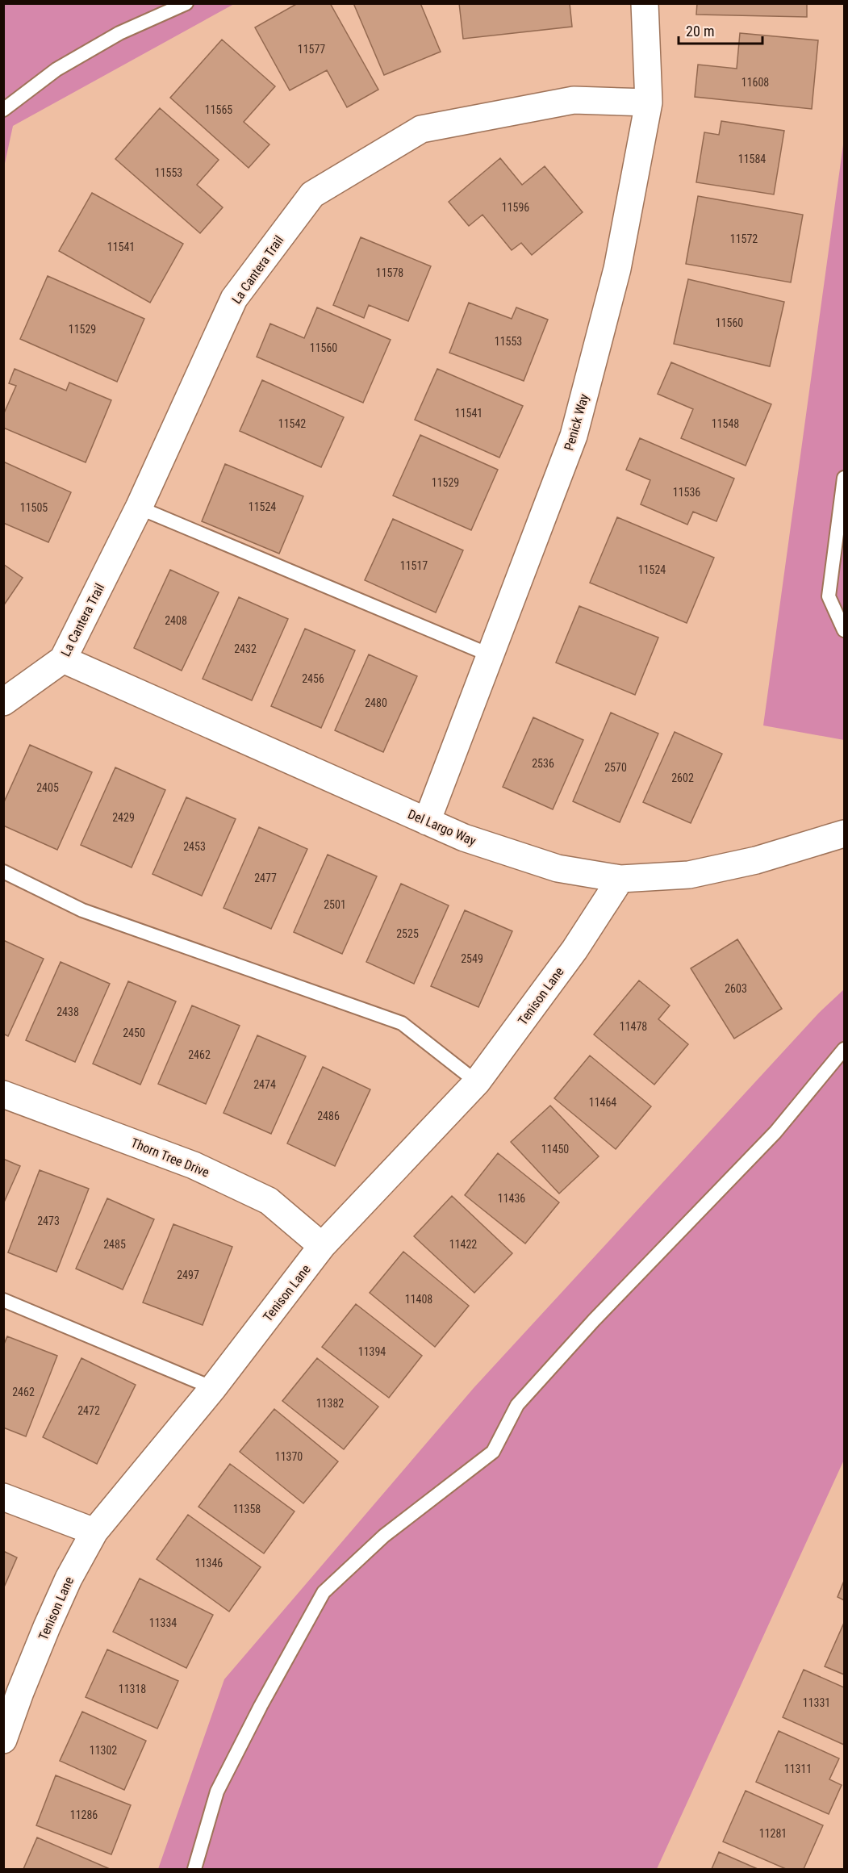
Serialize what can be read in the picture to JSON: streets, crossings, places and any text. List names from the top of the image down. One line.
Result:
{"streets":{"street":["La Cantera Trail","Penick Way","Del Largo Way","Tenison Lane","Thorn Tree Drive"]},"crossings":[["La Cantera Trail","Penick Way"],["La Cantera Trail","Del Largo Way"],["Penick Way","Del Largo Way"],["Del Largo Way","Tenison Lane"],["Tenison Lane","Thorn Tree Drive"]],"house_numbers":["11577","11608","11565","11584","11553","11596","11572","11541","11578","11560","11529","11553","11560","11541","11542","11548","11529","11536","11524","11505","11517","11524","2408","2432","2456","2480","2536","2570","2602","2405","2429","2453","2477","2501","2525","2549","2603","2438","11478","2450","2462","2474","11464","2486","11450","11436","2473","2485","11422","2497","11408","11394","2462","11382","2472","11370","11358","11346","11334","11318","11331","11302","11311","11286","11281"],"scale_bar":"20 m"}
